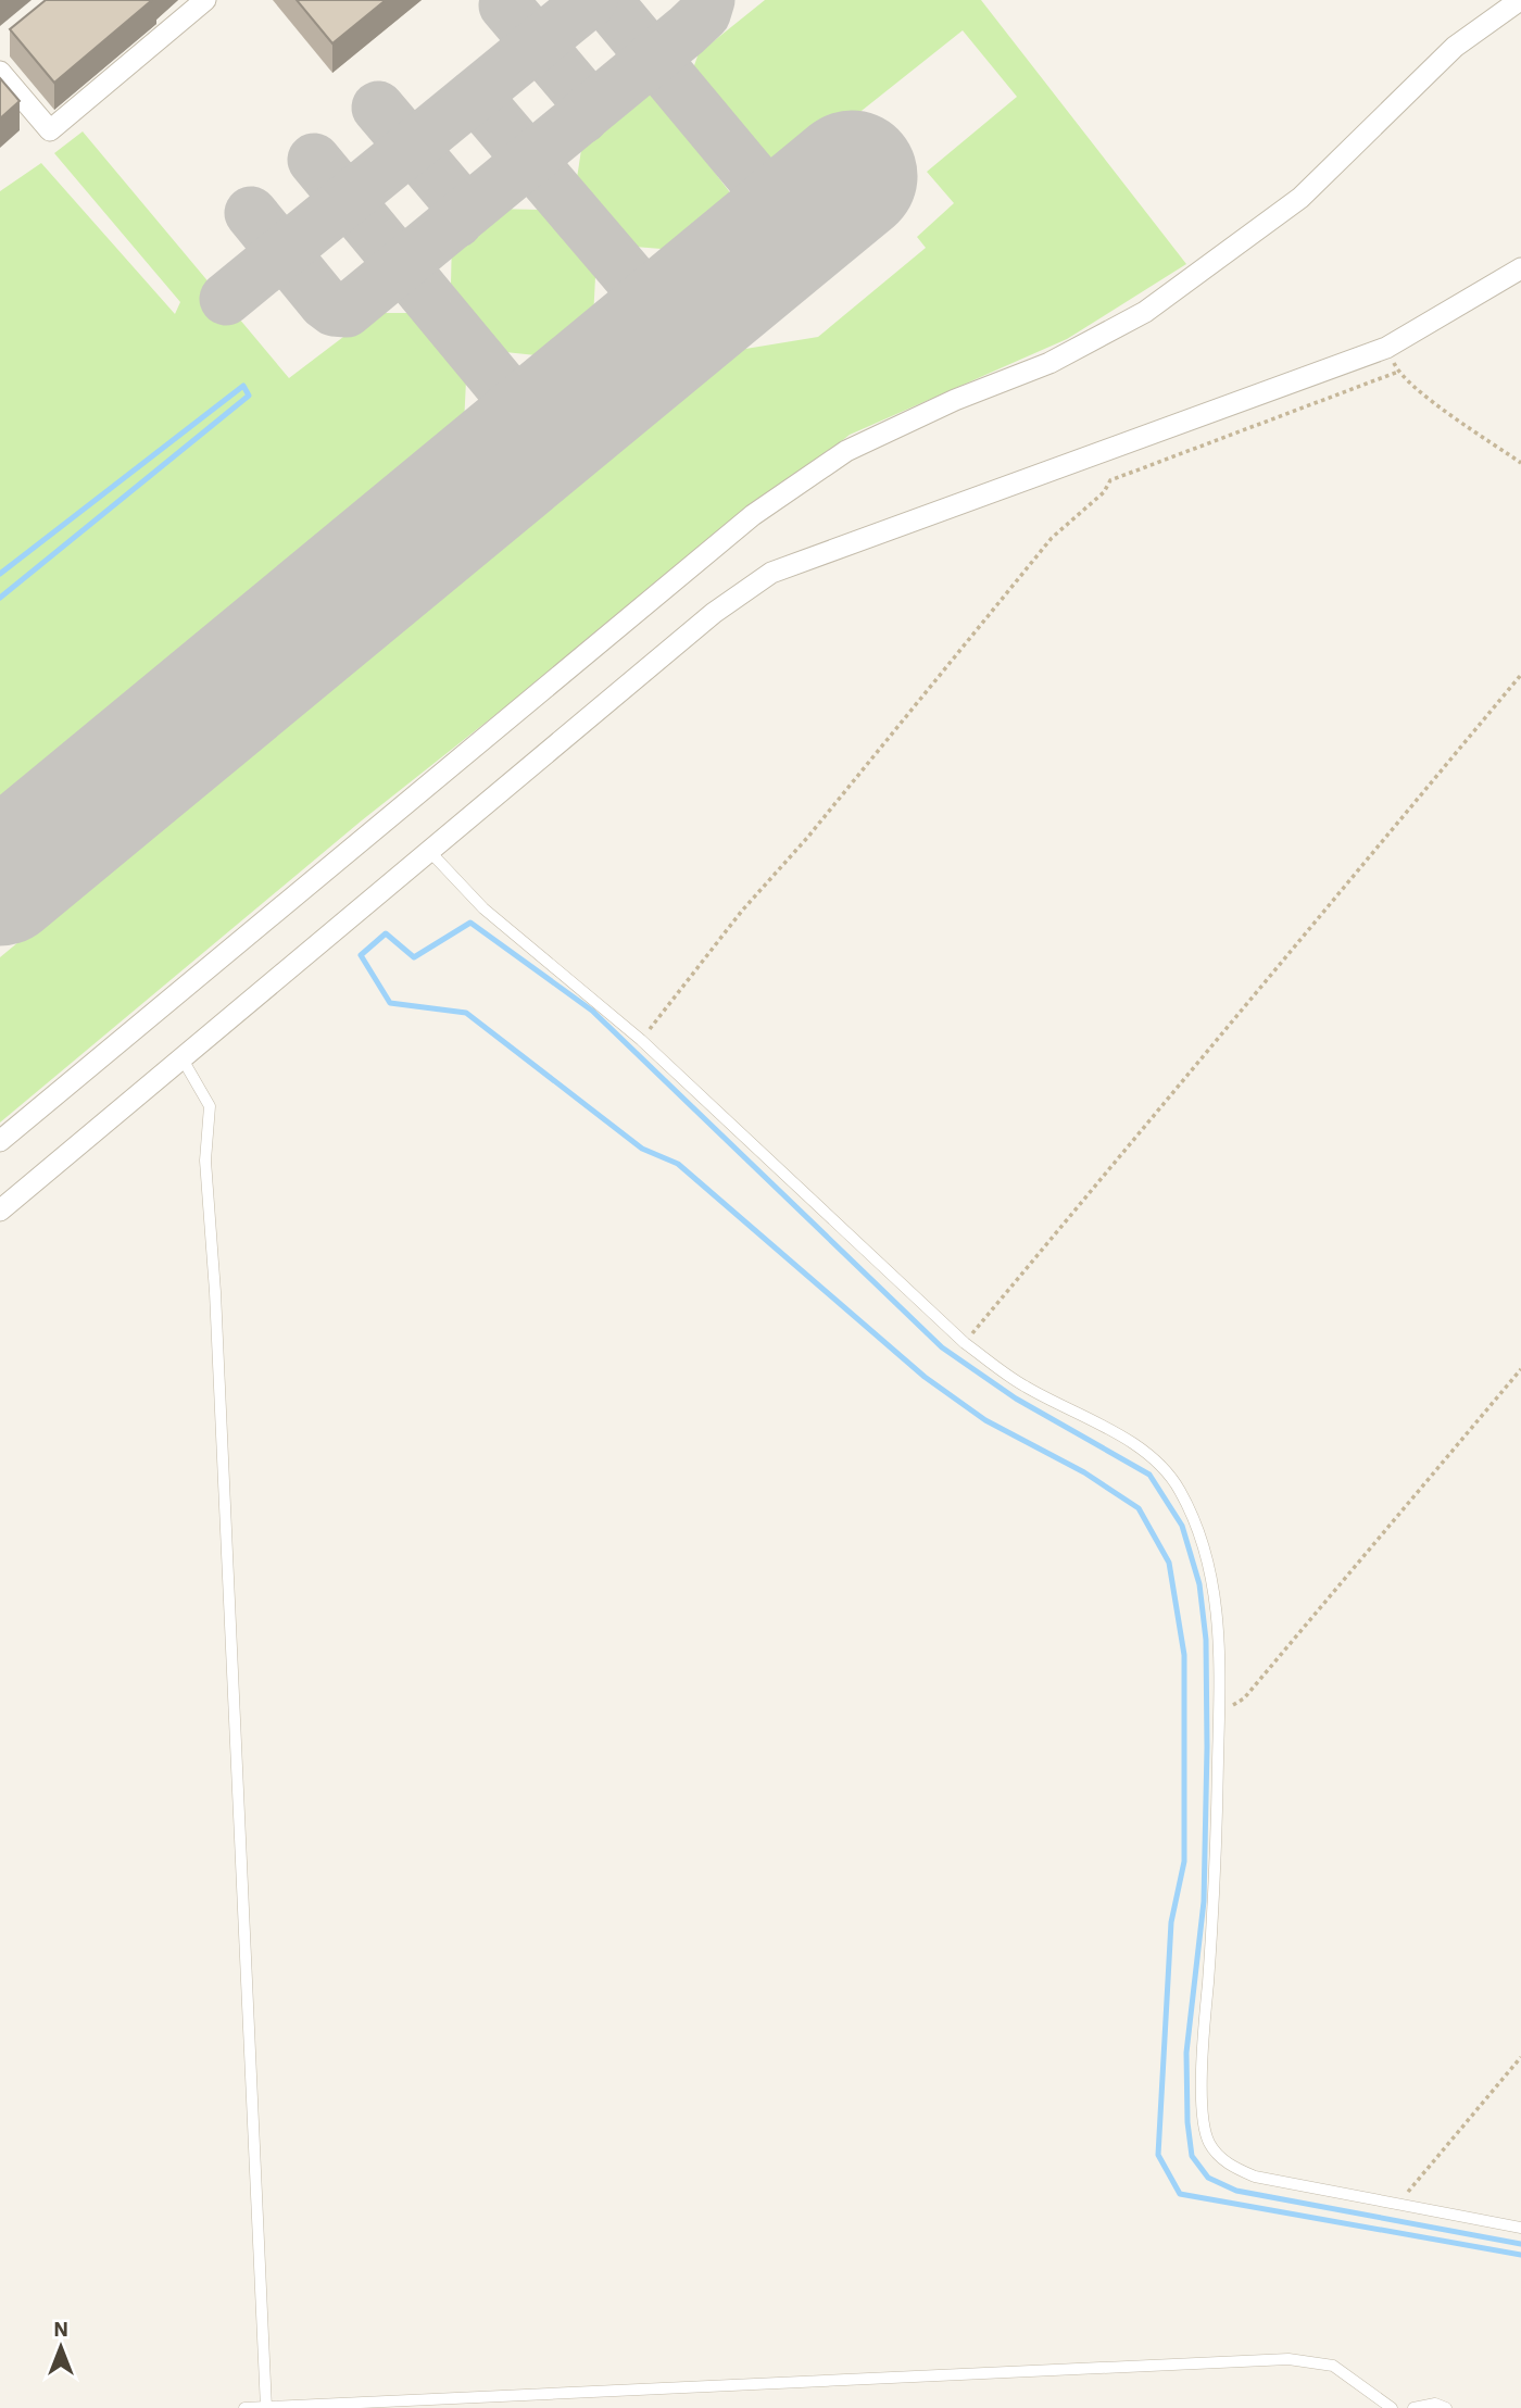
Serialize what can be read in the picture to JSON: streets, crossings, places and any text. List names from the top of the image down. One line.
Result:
{"north":"top"}
